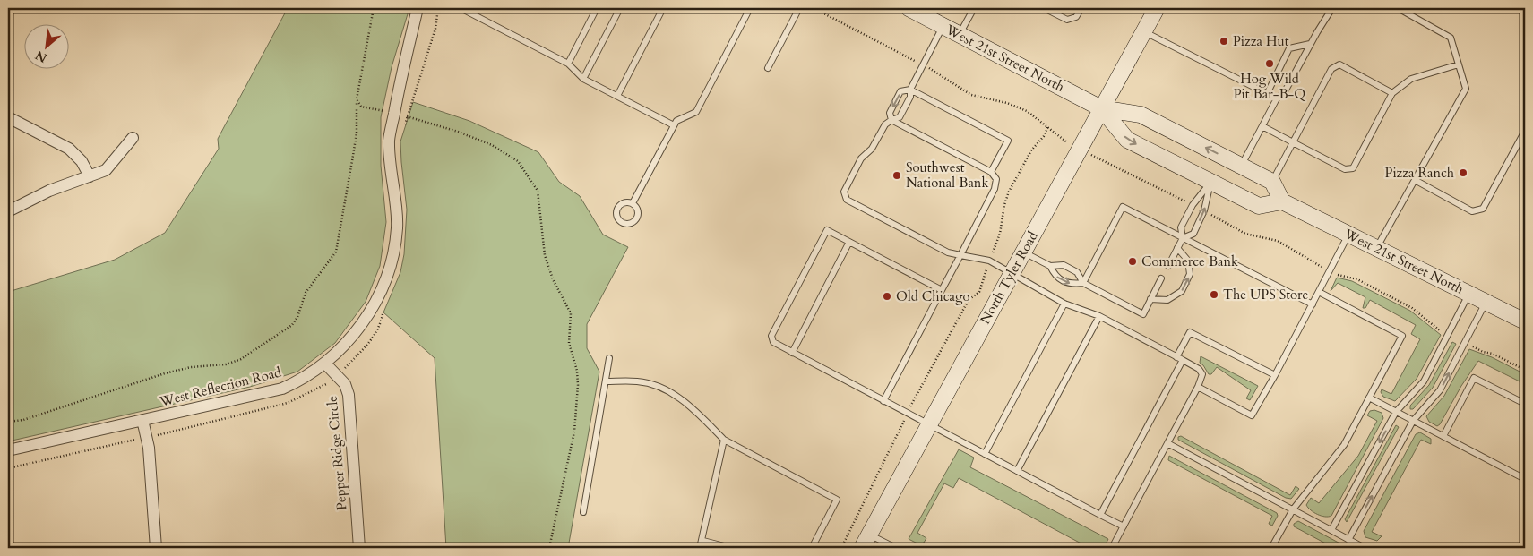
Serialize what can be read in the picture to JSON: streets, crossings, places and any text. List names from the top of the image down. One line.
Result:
{"streets":{"main road":["West 21st Street North","North Tyler Road"],"street":["West Reflection Road","Pepper Ridge Circle"]},"crossings":[["West 21st Street North","North Tyler Road"],["West Reflection Road","Pepper Ridge Circle"]],"places":["Pizza Hut","Hog Wild Pit Bar-B-Q","Pizza Ranch","Southwest National Bank","Commerce Bank","The UPS Store","Old Chicago"],"north":"bottom left"}
